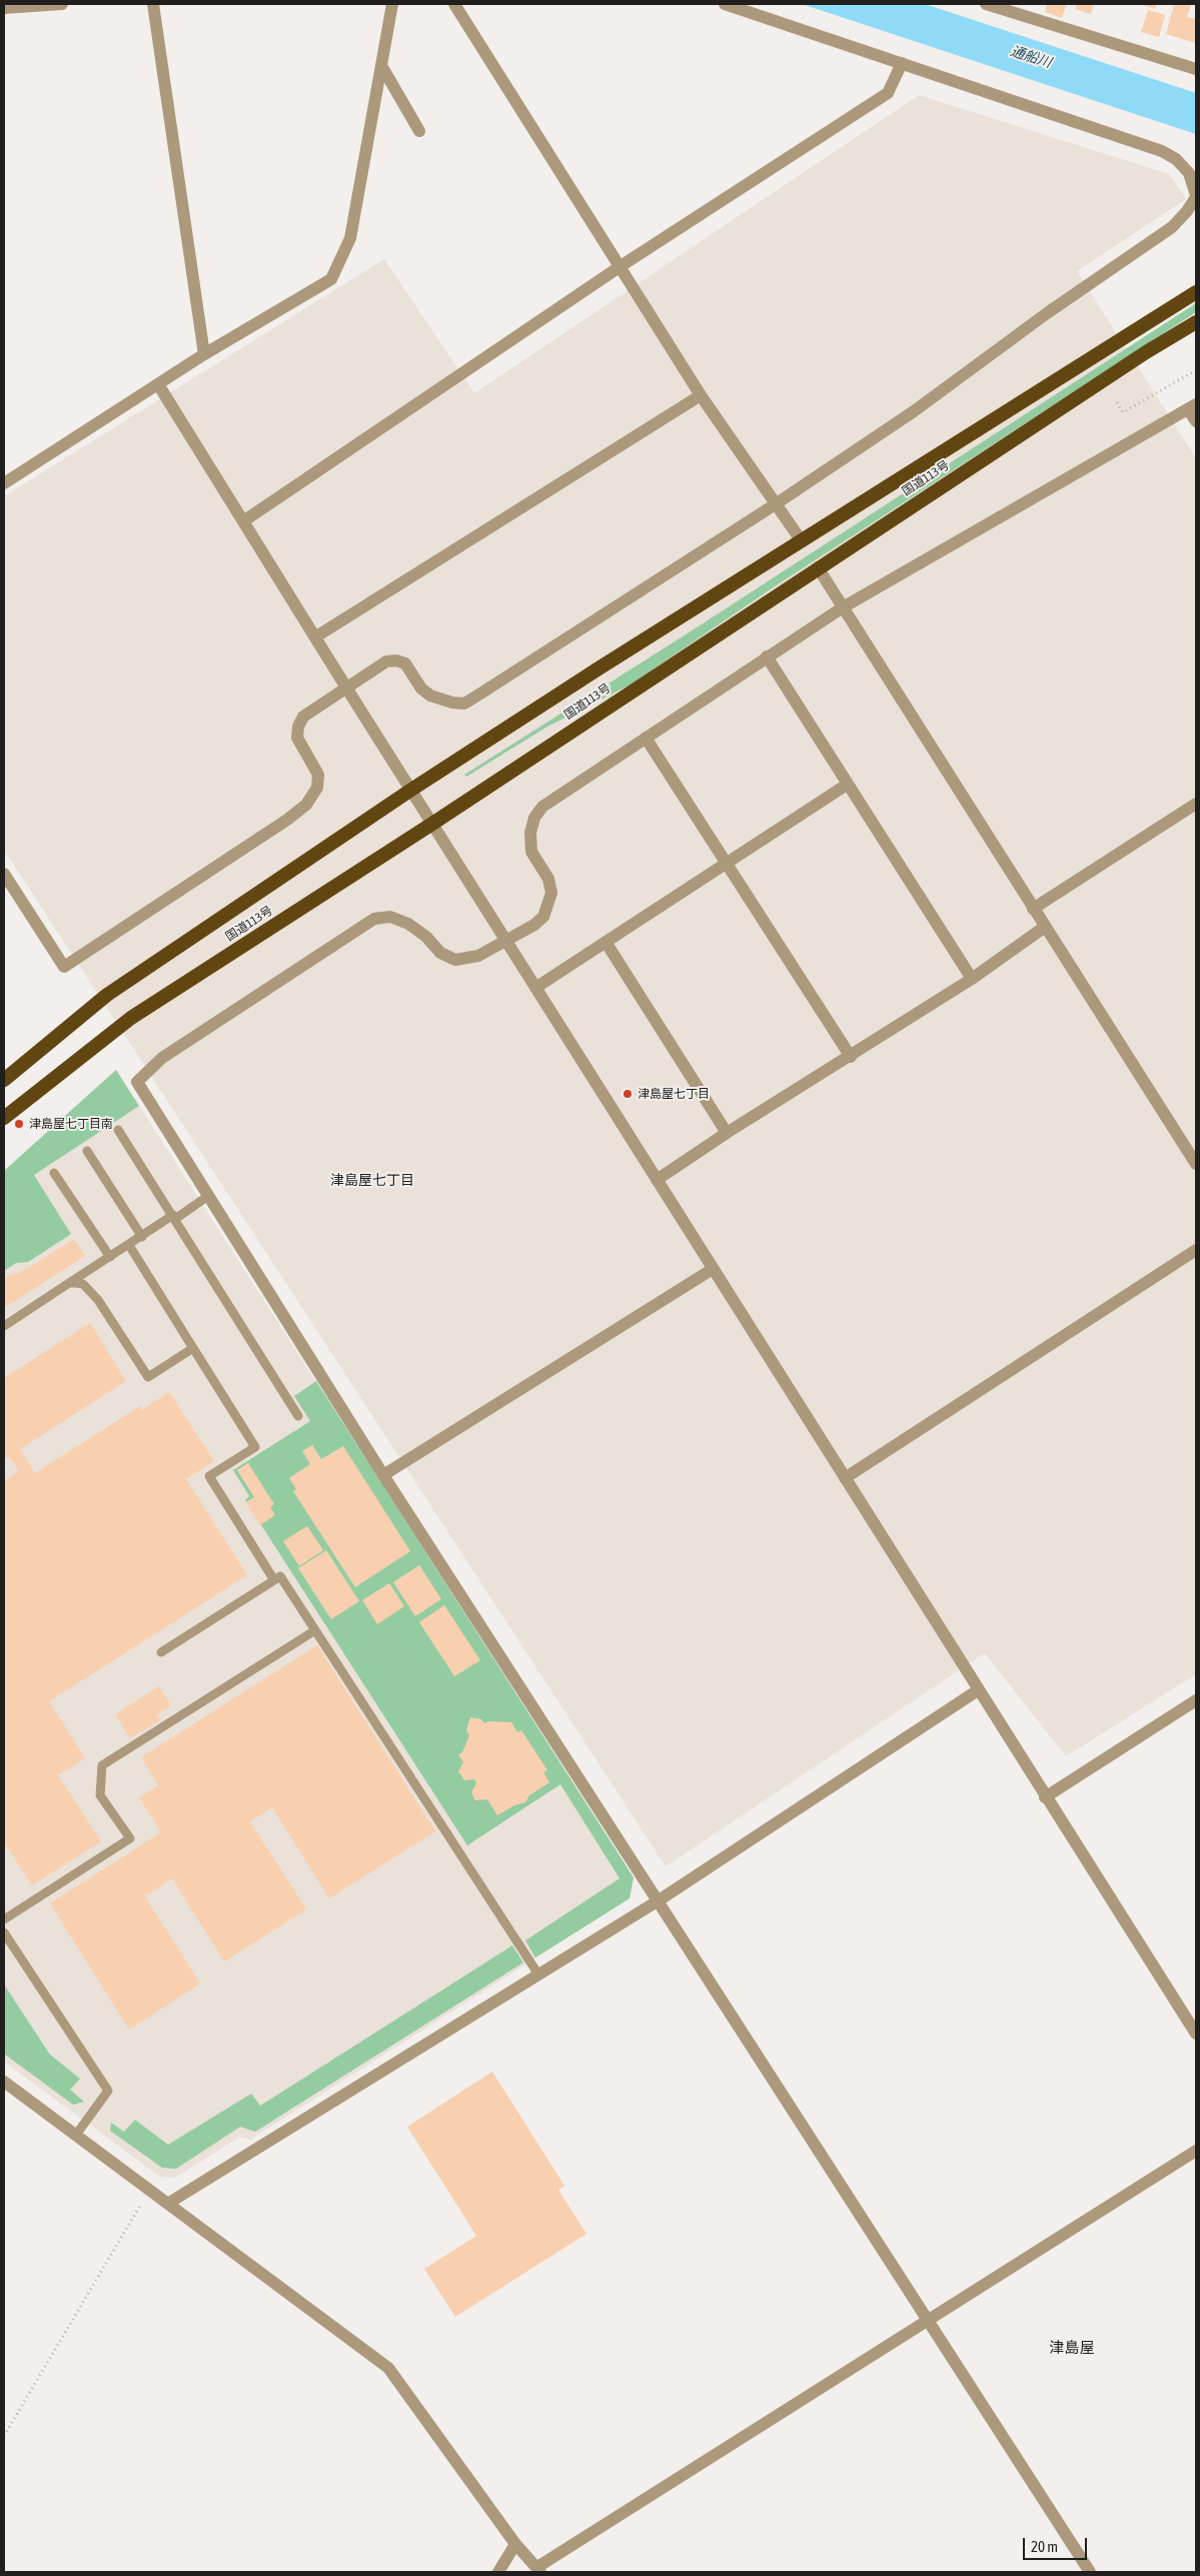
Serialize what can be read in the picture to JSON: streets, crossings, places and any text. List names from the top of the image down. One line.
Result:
{"streets":{"highway":["国道113号"]},"districts":["津島屋七丁目","津島屋"],"water":["通船川"],"places":["津島屋七丁目","津島屋七丁目南"],"scale_bar":"20 m"}
